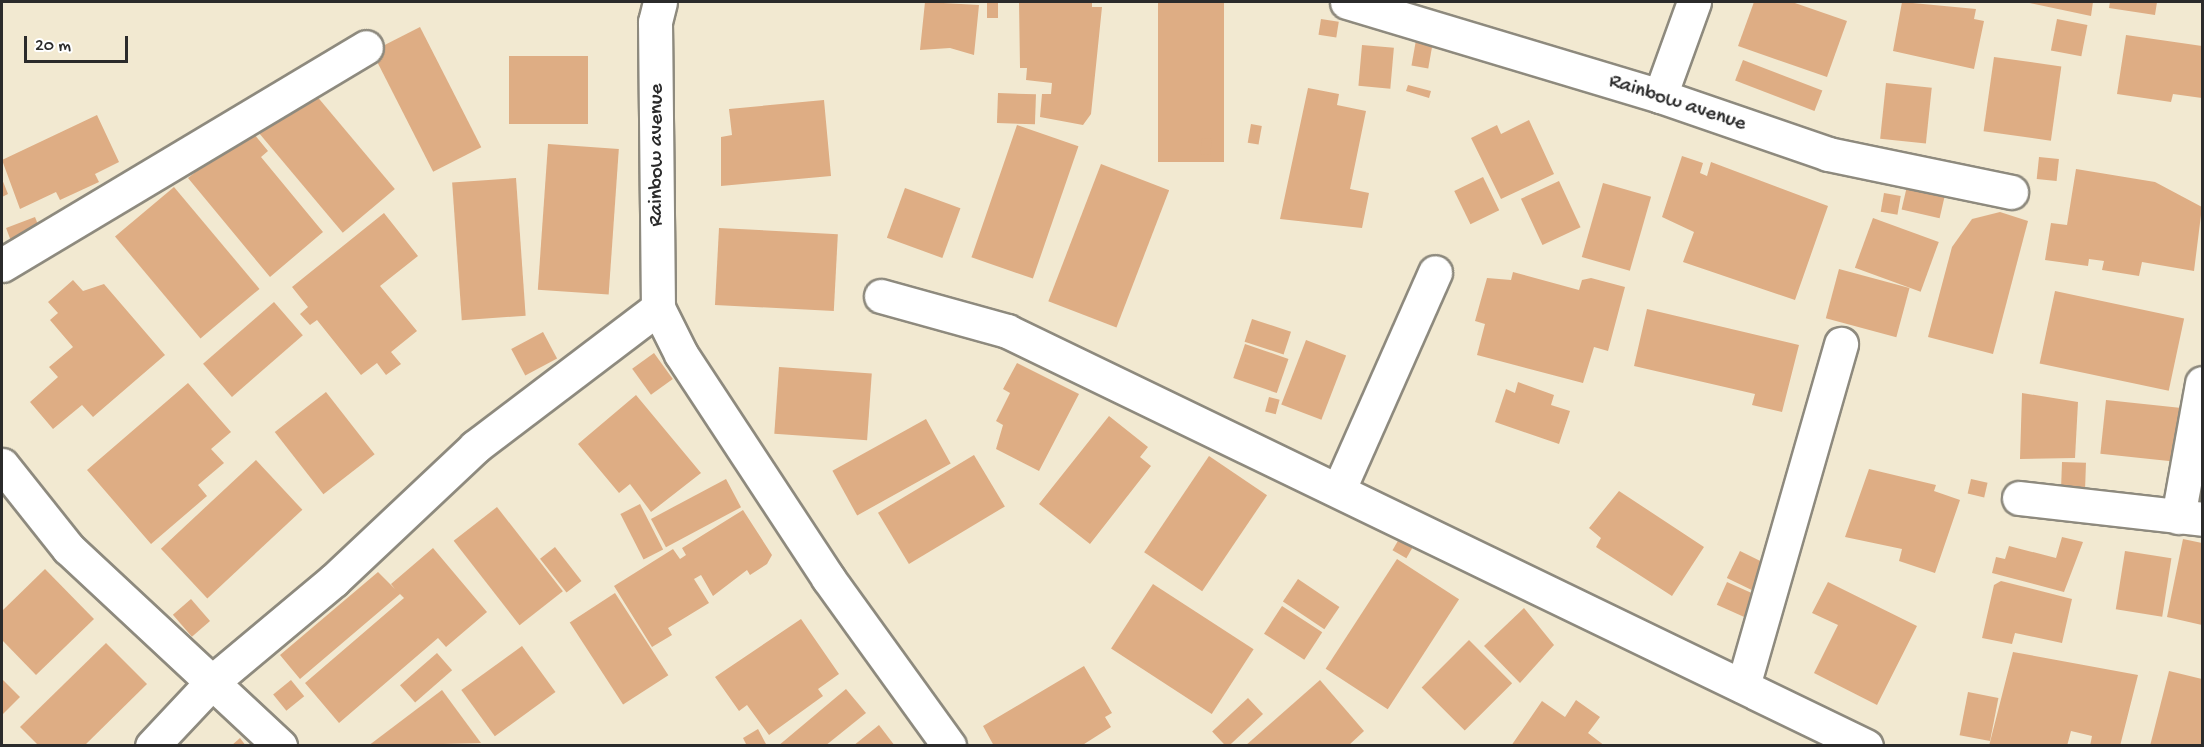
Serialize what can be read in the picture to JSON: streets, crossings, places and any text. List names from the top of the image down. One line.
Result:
{"streets":{"street":["Rainbow avenue"]},"scale_bar":"20 m"}
